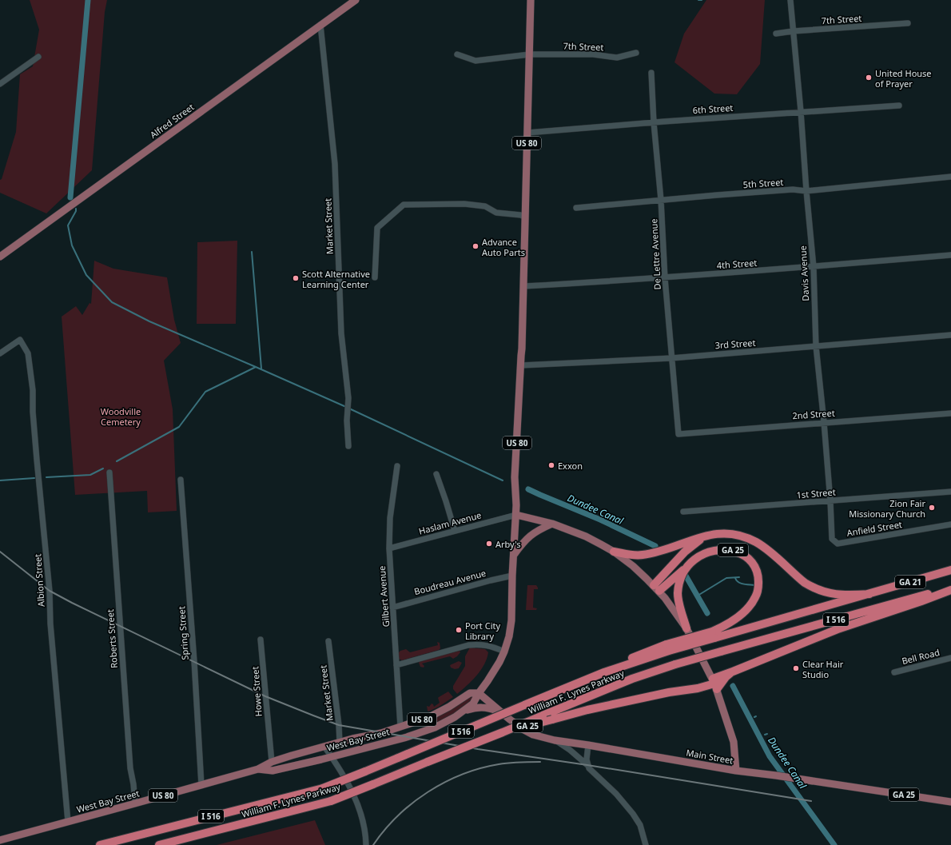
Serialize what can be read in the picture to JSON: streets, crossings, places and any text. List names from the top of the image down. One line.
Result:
{"streets":{"highway":["GA 25","GA 21","I 516","William F. Lynes Parkway"],"main road":["Alfred Street","US 80","West Bay Street","Main Street"],"street":["7th Street","6th Street","5th Street","Market Street","De Lettre Avenue","4th Street","Davis Avenue","3rd Street","2nd Street","1st Street","Haslam Avenue","Anfield Street","Albion Street","Boudreau Avenue","Gilbert Avenue","Spring Street","Roberts Street","Bell Road","Howe Street"]},"crossings":[["7th Street","US 80"],["7th Street","Davis Avenue"],["6th Street","US 80"],["6th Street","De Lettre Avenue"],["6th Street","Davis Avenue"],["Alfred Street","Market Street"],["US 80","4th Street"],["US 80","3rd Street"],["US 80","Haslam Avenue"],["US 80","Boudreau Avenue"],["US 80","Gilbert Avenue"],["US 80","West Bay Street"],["US 80","Main Street"],["5th Street","De Lettre Avenue"],["5th Street","Davis Avenue"],["Market Street","West Bay Street"],["De Lettre Avenue","4th Street"],["De Lettre Avenue","3rd Street"],["De Lettre Avenue","2nd Street"],["4th Street","Davis Avenue"],["Davis Avenue","3rd Street"],["Davis Avenue","2nd Street"],["Davis Avenue","1st Street"],["Davis Avenue","Anfield Street"],["Haslam Avenue","Gilbert Avenue"],["GA 25","William F. Lynes Parkway"],["GA 25","Main Street"],["Albion Street","West Bay Street"],["Boudreau Avenue","Gilbert Avenue"],["GA 21","William F. Lynes Parkway"],["Gilbert Avenue","West Bay Street"],["Spring Street","West Bay Street"],["Roberts Street","West Bay Street"],["Howe Street","West Bay Street"]],"water":["Dundee Canal"],"parks":["Woodville Cemetery"],"places":["United House of Prayer","Advance Auto Parts","Scott Alternative Learning Center","Exxon","Zion Fair Missionary Church","Arby's","Port City Library","Clear Hair Studio"]}
